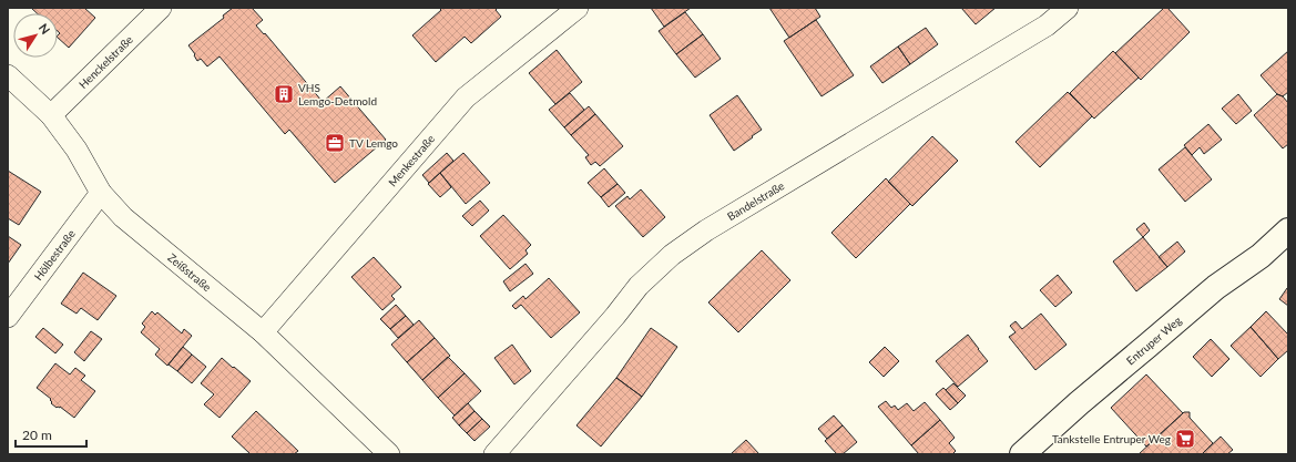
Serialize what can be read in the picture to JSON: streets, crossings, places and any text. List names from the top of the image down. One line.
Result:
{"streets":{"main road":["Entruper Weg"],"street":["Henckelstraße","Menkestraße","Bandelstraße","Hölbestraße","Zeißstraße"]},"crossings":[["Henckelstraße","Zeißstraße"],["Menkestraße","Zeißstraße"],["Hölbestraße","Zeißstraße"]],"places":{"building":["VHS Lemgo-Detmold"],"office":["TV Lemgo"],"supermarket":["Tankstelle Entruper Weg"]},"scale_bar":"20 m","north":"top right"}
